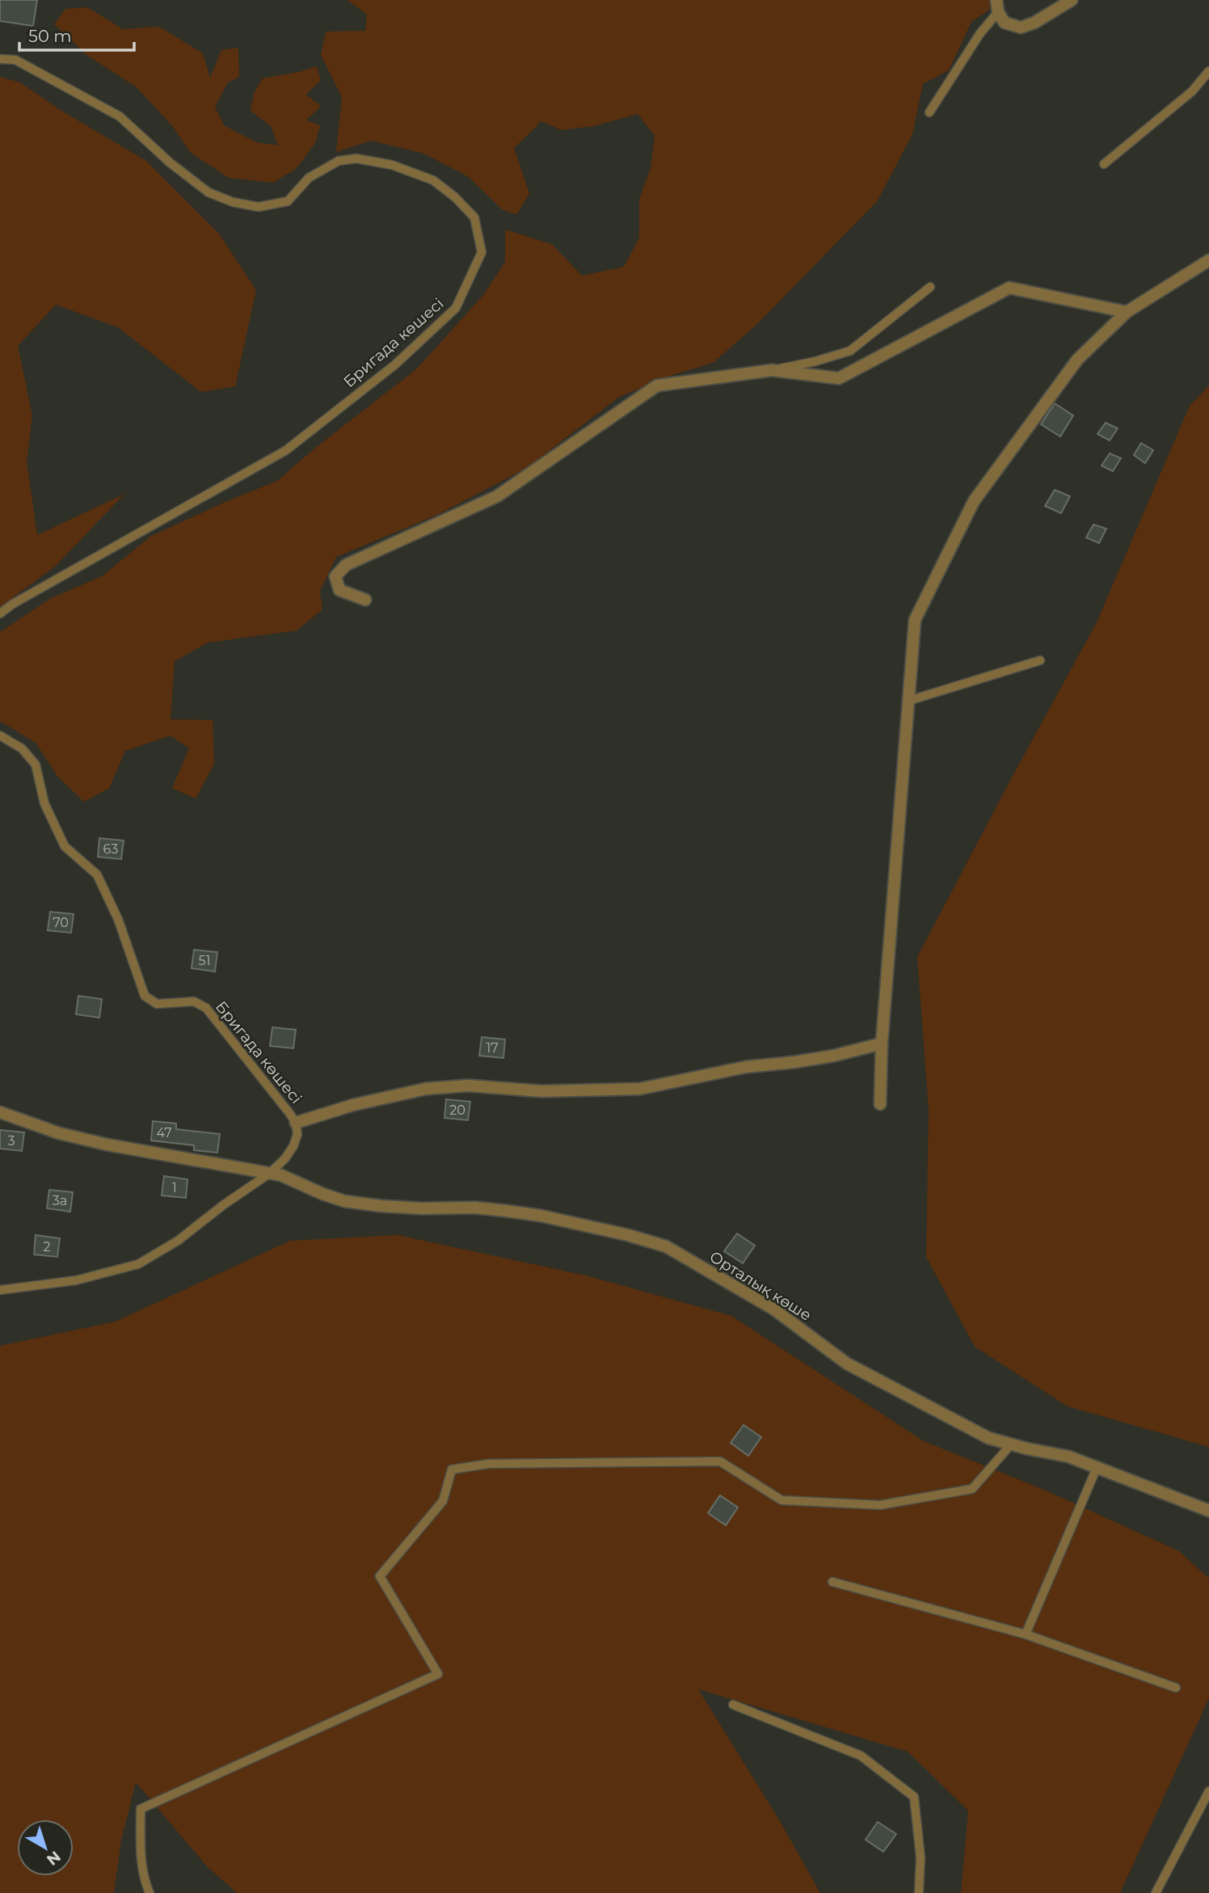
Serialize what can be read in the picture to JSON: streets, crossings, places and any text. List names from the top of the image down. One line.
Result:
{"streets":{"street":["Орталық көше"],"lane":["Бригада көшесі"]},"crossings":[["Бригада көшесі","Орталық көше"]],"house_numbers":["63","70","51","17","20","47","3","1","3а","2"],"scale_bar":"50 m","north":"bottom right"}
